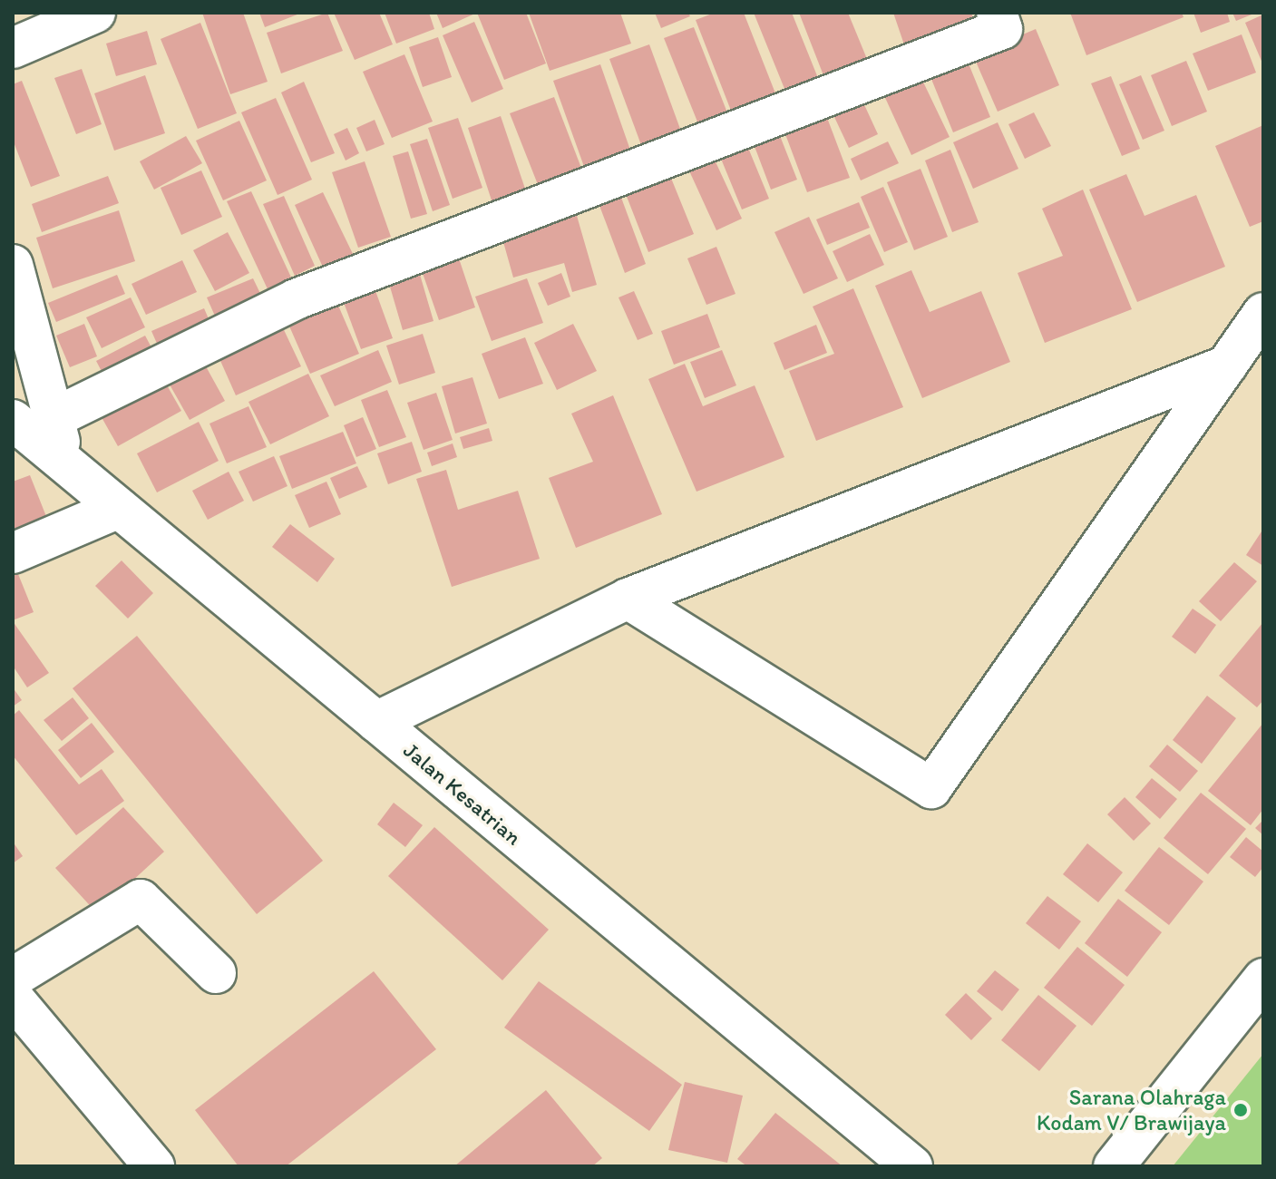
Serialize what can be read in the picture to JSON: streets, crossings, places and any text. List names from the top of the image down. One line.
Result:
{"streets":{"street":["Jalan Kesatrian"]},"places":["Sarana Olahraga Kodam V/ Brawijaya"]}
